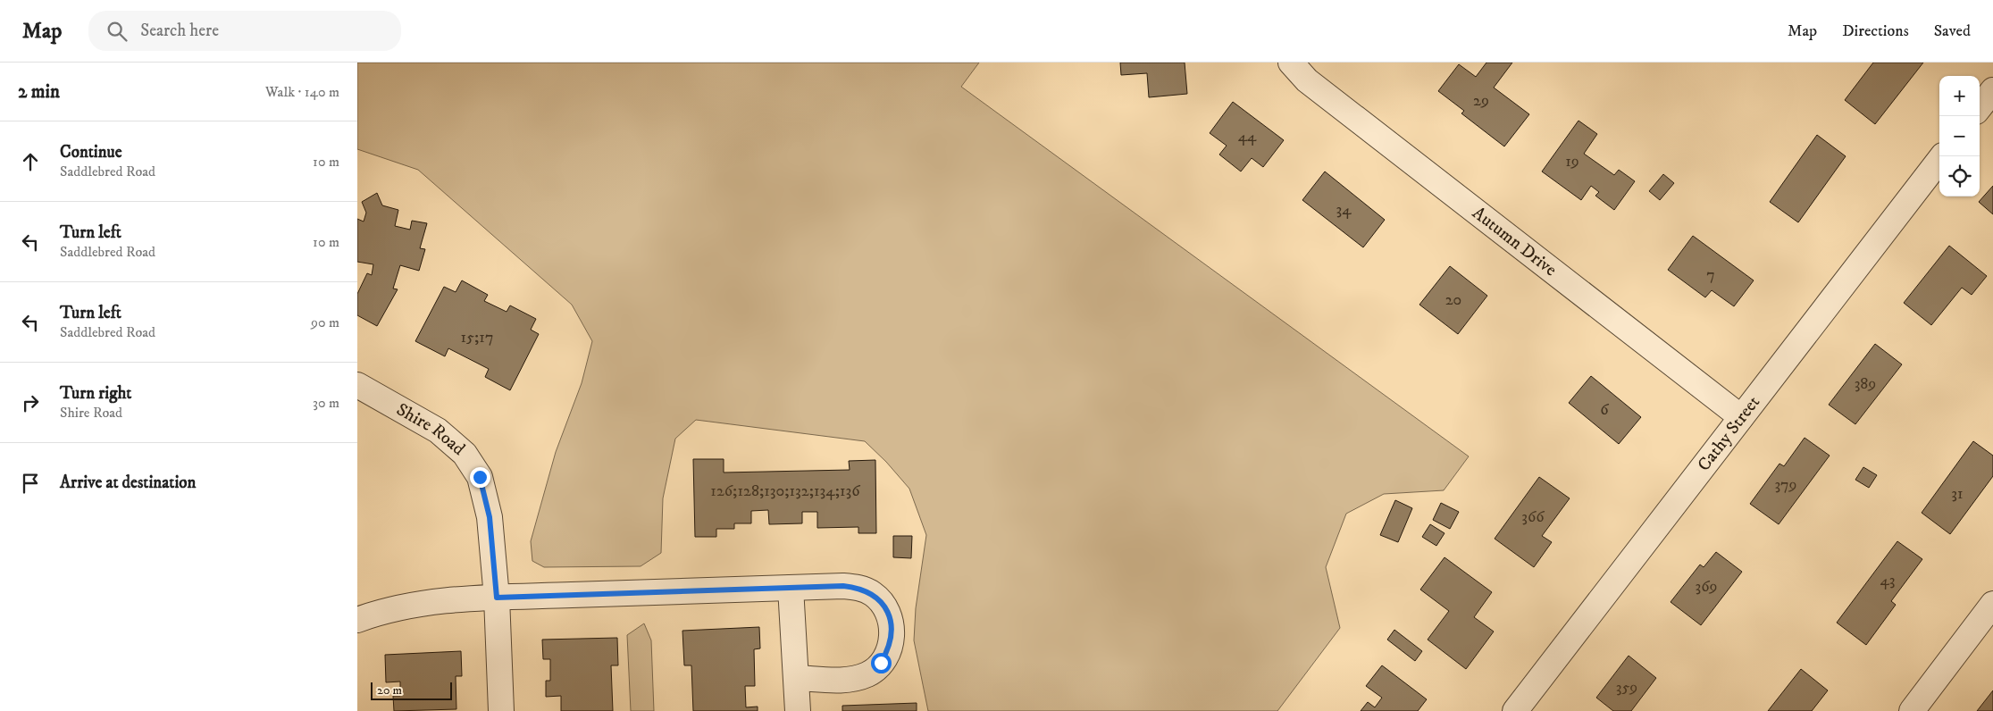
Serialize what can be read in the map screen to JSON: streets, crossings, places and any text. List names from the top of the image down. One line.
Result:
{"streets":{"street":["Autumn Drive","Shire Road","Cathy Street"]},"crossings":[["Autumn Drive","Cathy Street"]],"house_numbers":["29","44","19","34","7","20","15;17","389","6","379","126;128;130;132;134;136","31","366","43","369","359"],"scale_bar":"20 m","page":{"header":"Map","search":"Search here","nav":["Map","Directions","Saved"],"heading":["2 min","Walk · 140 m"],"map_buttons":["+","−"],"list":[["Continue","Saddlebred Road","10 m"],["Turn left","Saddlebred Road","10 m"],["Turn left","Saddlebred Road","90 m"],["Turn right","Shire Road","30 m"],"Arrive at destination"],"scale":"20 m"}}
